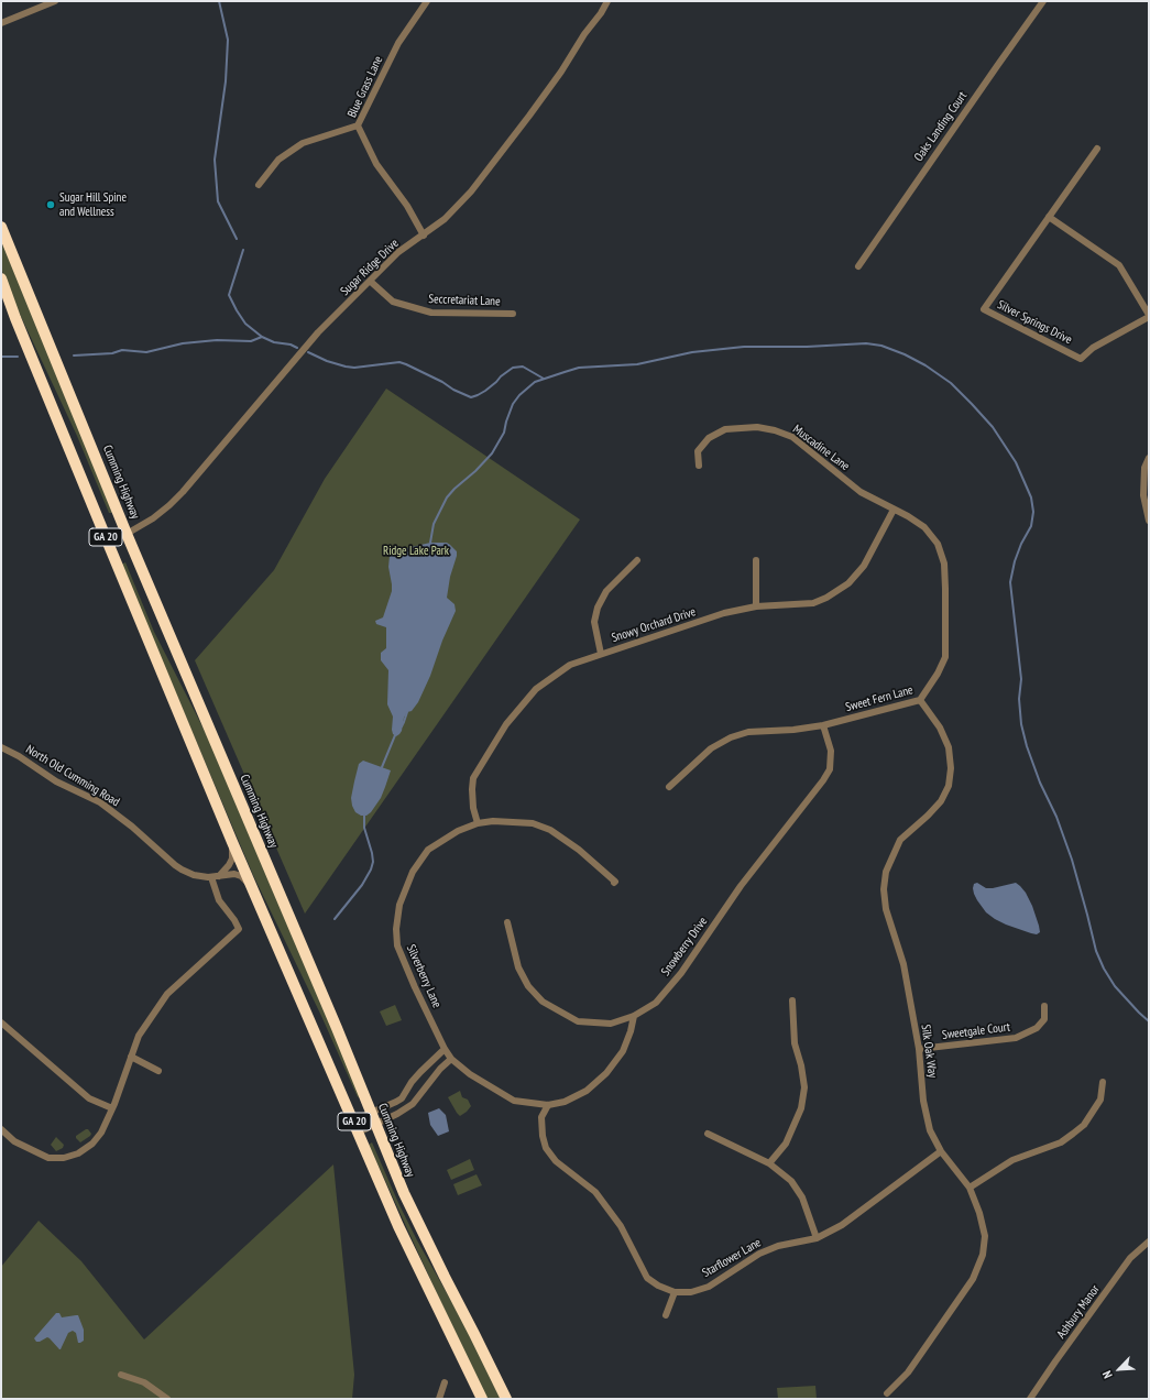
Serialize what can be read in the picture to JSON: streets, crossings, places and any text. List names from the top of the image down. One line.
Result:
{"streets":{"highway":["Cumming Highway","GA 20"],"street":["Blue Grass Lane","Oaks Landing Court","Sugar Ridge Drive","Seccretariat Lane","Silver Springs Drive","Muscadine Lane","Snowy Orchard Drive","Sweet Fern Lane","North Old Cumming Road","Snowberry Drive","Silverberry Lane","Sweetgale Court","Silk Oak Way","Starflower Lane","Ashbury Manor"]},"crossings":[["Blue Grass Lane","Sugar Ridge Drive"],["Sugar Ridge Drive","Seccretariat Lane"],["Sugar Ridge Drive","Cumming Highway"],["Sugar Ridge Drive","GA 20"],["Muscadine Lane","Snowy Orchard Drive"],["Muscadine Lane","Sweet Fern Lane"],["GA 20","North Old Cumming Road"],["Snowy Orchard Drive","Sweet Fern Lane"],["Snowy Orchard Drive","Silverberry Lane"],["Sweet Fern Lane","Snowberry Drive"],["Sweet Fern Lane","Silk Oak Way"],["Snowberry Drive","Silverberry Lane"],["Silverberry Lane","Starflower Lane"],["Sweetgale Court","Silk Oak Way"],["Silk Oak Way","Starflower Lane"]],"parks":["Ridge Lake Park"],"places":["Sugar Hill Spine and Wellness"],"north":"bottom left"}
